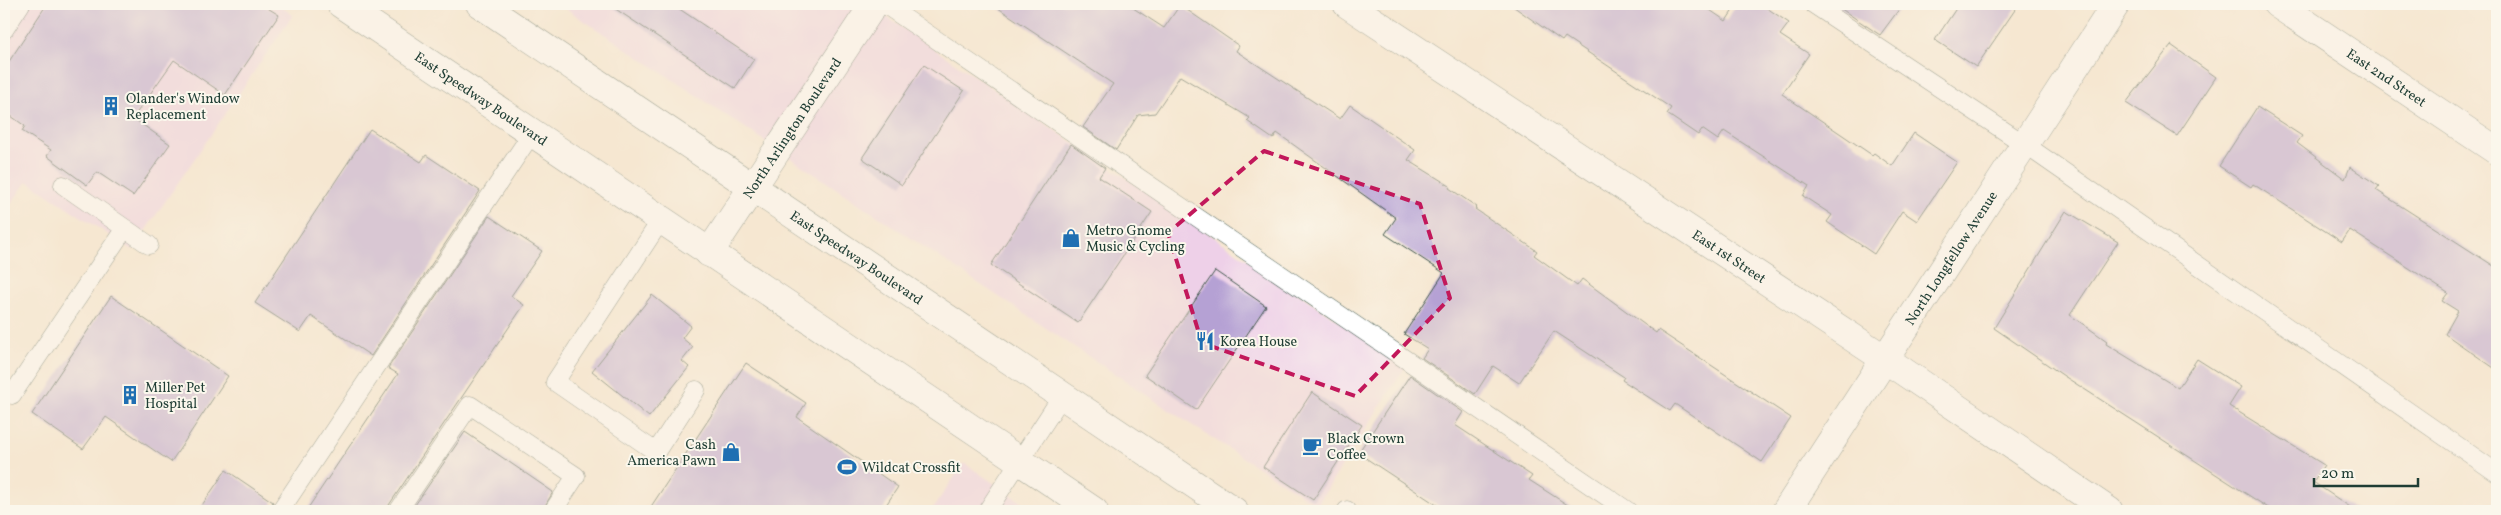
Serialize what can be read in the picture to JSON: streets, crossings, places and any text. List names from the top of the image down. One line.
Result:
{"streets":{"street":["East 2nd Street","East Speedway Boulevard","North Arlington Boulevard","East 1st Street","North Longfellow Avenue"]},"crossings":[["East Speedway Boulevard","North Arlington Boulevard"],["East 1st Street","North Longfellow Avenue"]],"places":{"building":["Olander's Window Replacement","Miller Pet Hospital"],"shop":["Metro Gnome Music & Cycling","Cash America Pawn"],"restaurant":["Korea House"],"cafe":["Black Crown Coffee"],"sports":["Wildcat Crossfit"]},"scale_bar":"20 m"}
